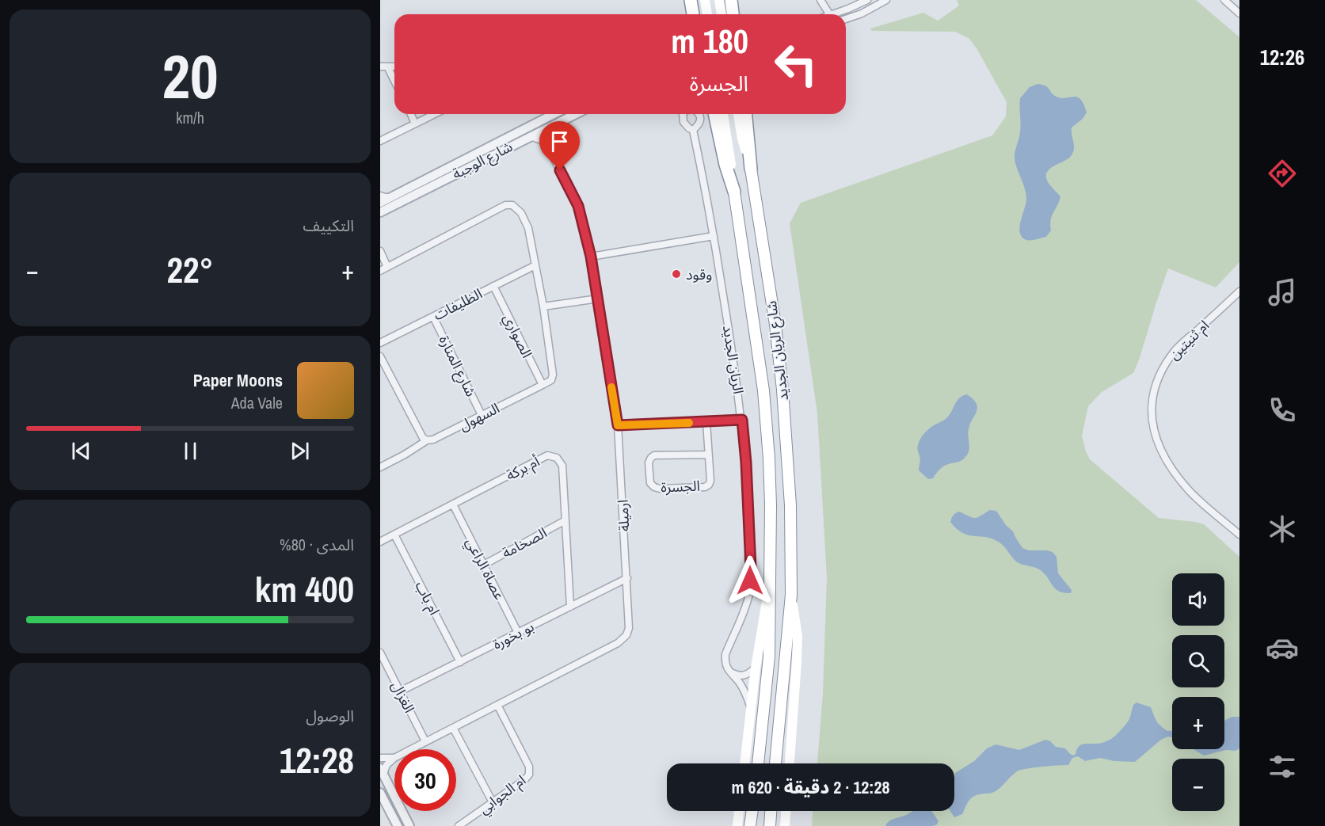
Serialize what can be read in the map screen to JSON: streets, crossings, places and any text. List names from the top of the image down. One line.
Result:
{"streets":{"highway":["شارع الريان الجديد"],"street":["شارع الوجبة","الظليفات","الصواري","ام ثنيتين","الريان الجديد","شارع المنارة","السهول","أم بركة","الجسرة","ارميلة","الصخامة","عصاة الراعي","ام باب","بو بخورة","الغزال","ام الجوابي"]},"crossings":[["الظليفات","الصواري"],["الظليفات","شارع المنارة"],["الصواري","السهول"],["شارع المنارة","السهول"],["أم بركة","الصخامة"],["أم بركة","عصاة الراعي"],["أم بركة","ام باب"],["أم بركة","بو بخورة"],["ارميلة","بو بخورة"],["ارميلة","الغزال"],["ارميلة","ام الجوابي"],["الصخامة","عصاة الراعي"],["عصاة الراعي","بو بخورة"],["ام باب","بو بخورة"],["بو بخورة","الغزال"]],"places":["وقود"],"page":{"tabs":"12:26","tile":[["20","km/h"],"التكييف",["المدى · 80%","400 km"],["الوصول","12:28"]],"turn":["180 m","الجسرة"],"heat":["−","22°","+"],"song":["Paper Moons","Ada Vale"],"map_buttons":["+","−"],"limit":"30","trip":"12:28 · 2 دقيقة · 620 m"}}
